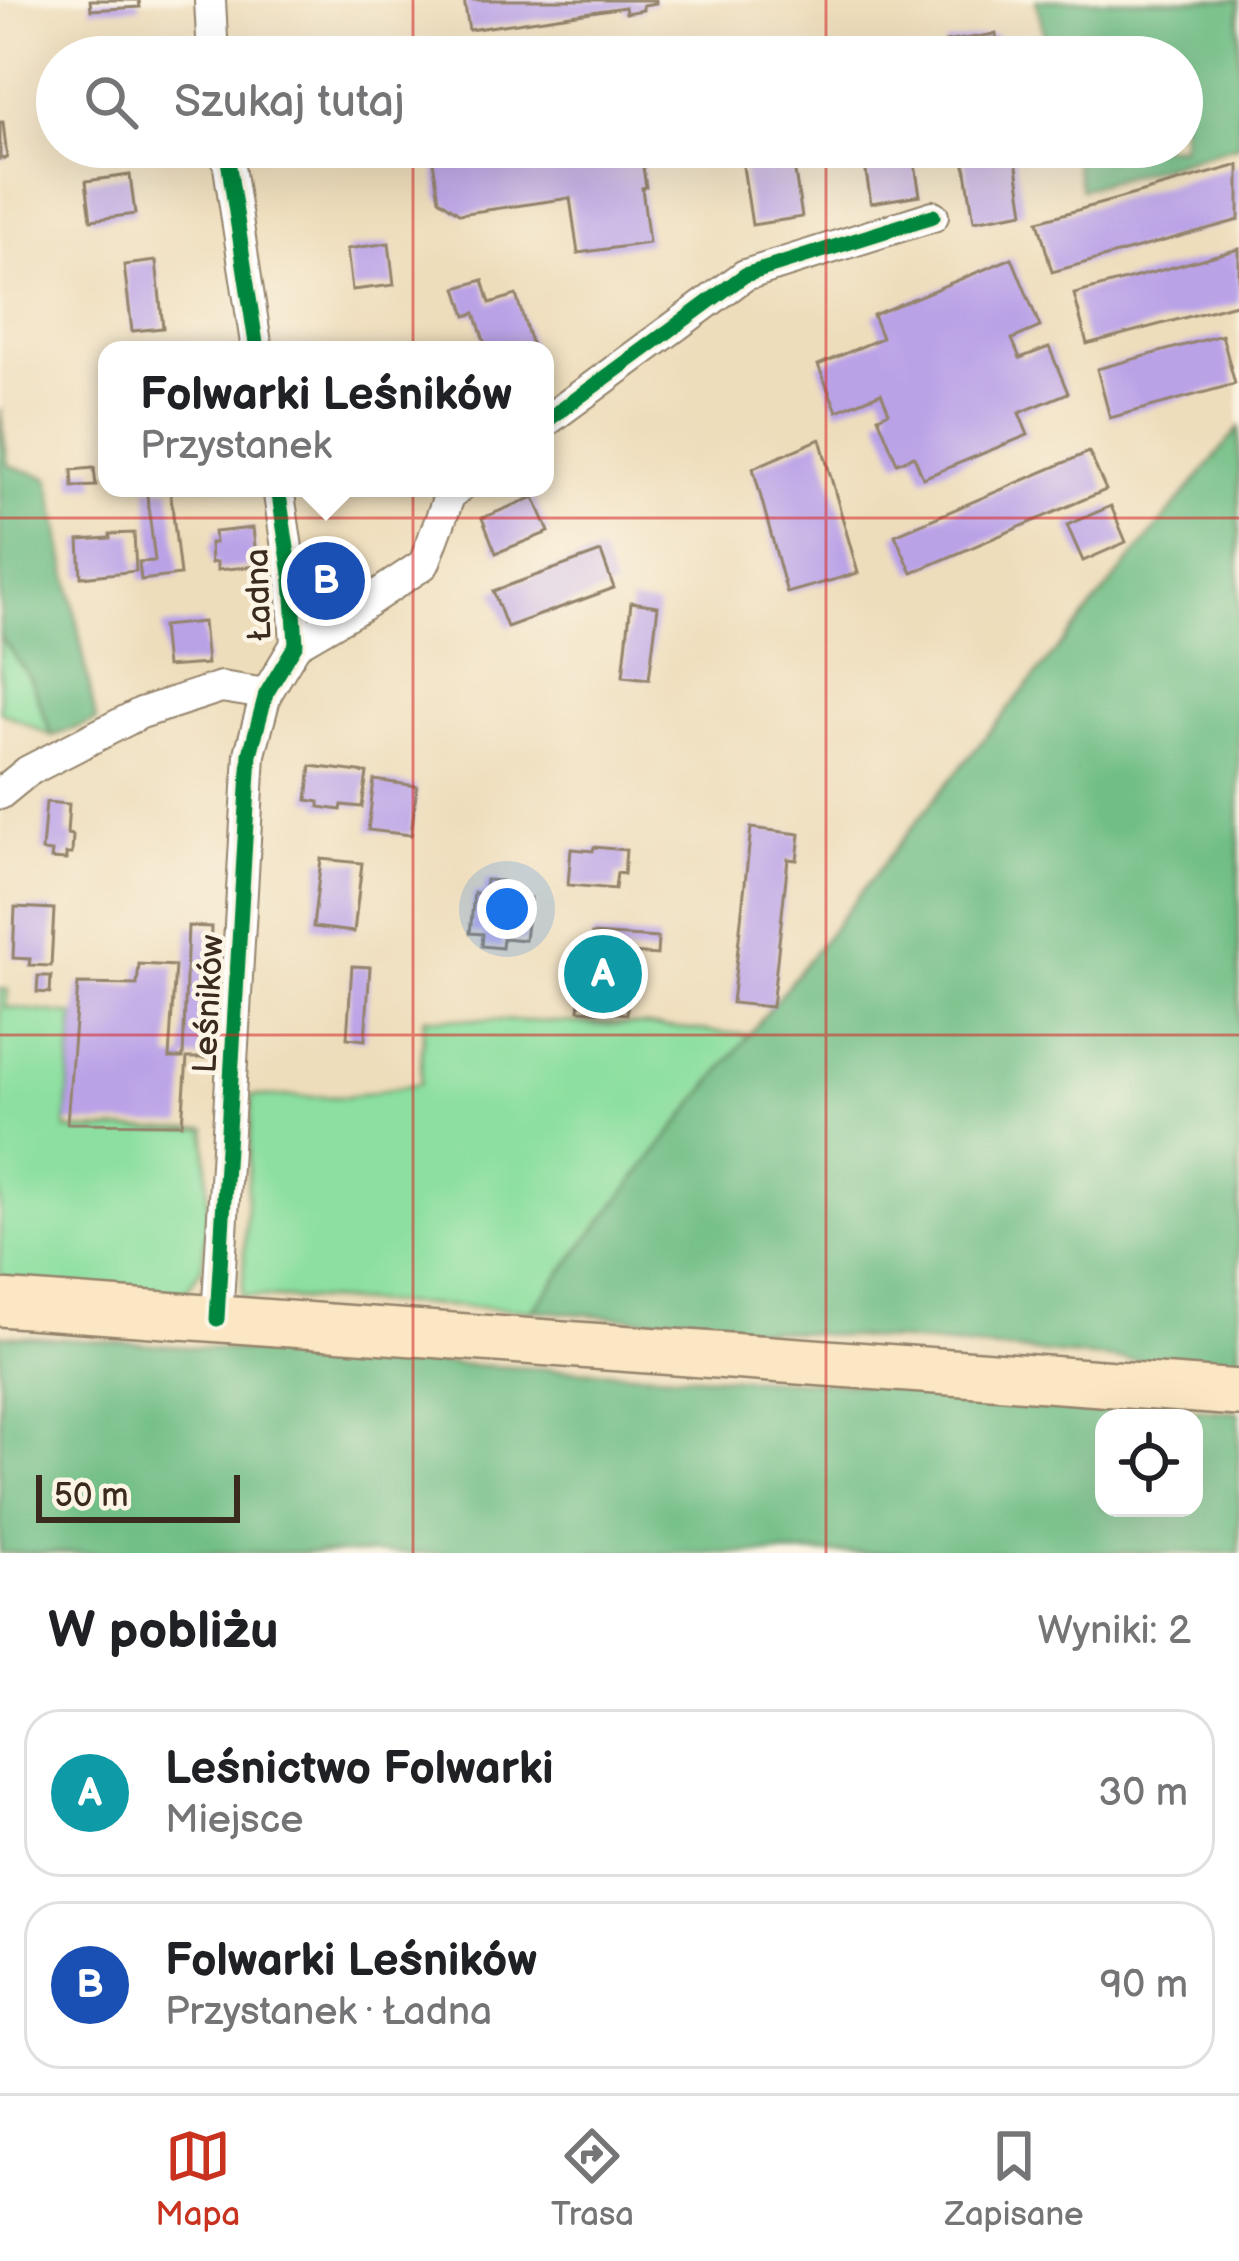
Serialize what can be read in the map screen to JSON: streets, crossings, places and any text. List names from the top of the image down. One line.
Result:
{"streets":{"street":["Ładna","Leśników"]},"crossings":[["Ładna","Leśników"]],"scale_bar":"50 m","page":{"search":"Szukaj tutaj","popup":["Folwarki Leśników","Przystanek"],"pins":["B","A"],"scale":"50 m","heading":["W pobliżu","Wyniki: 2"],"list":[{"mark":"A","name":"Leśnictwo Folwarki","note":"Miejsce","value":"30 m"},{"mark":"B","name":"Folwarki Leśników","note":"Przystanek · Ładna","value":"90 m"}],"nav":["Mapa","Trasa","Zapisane"]}}
